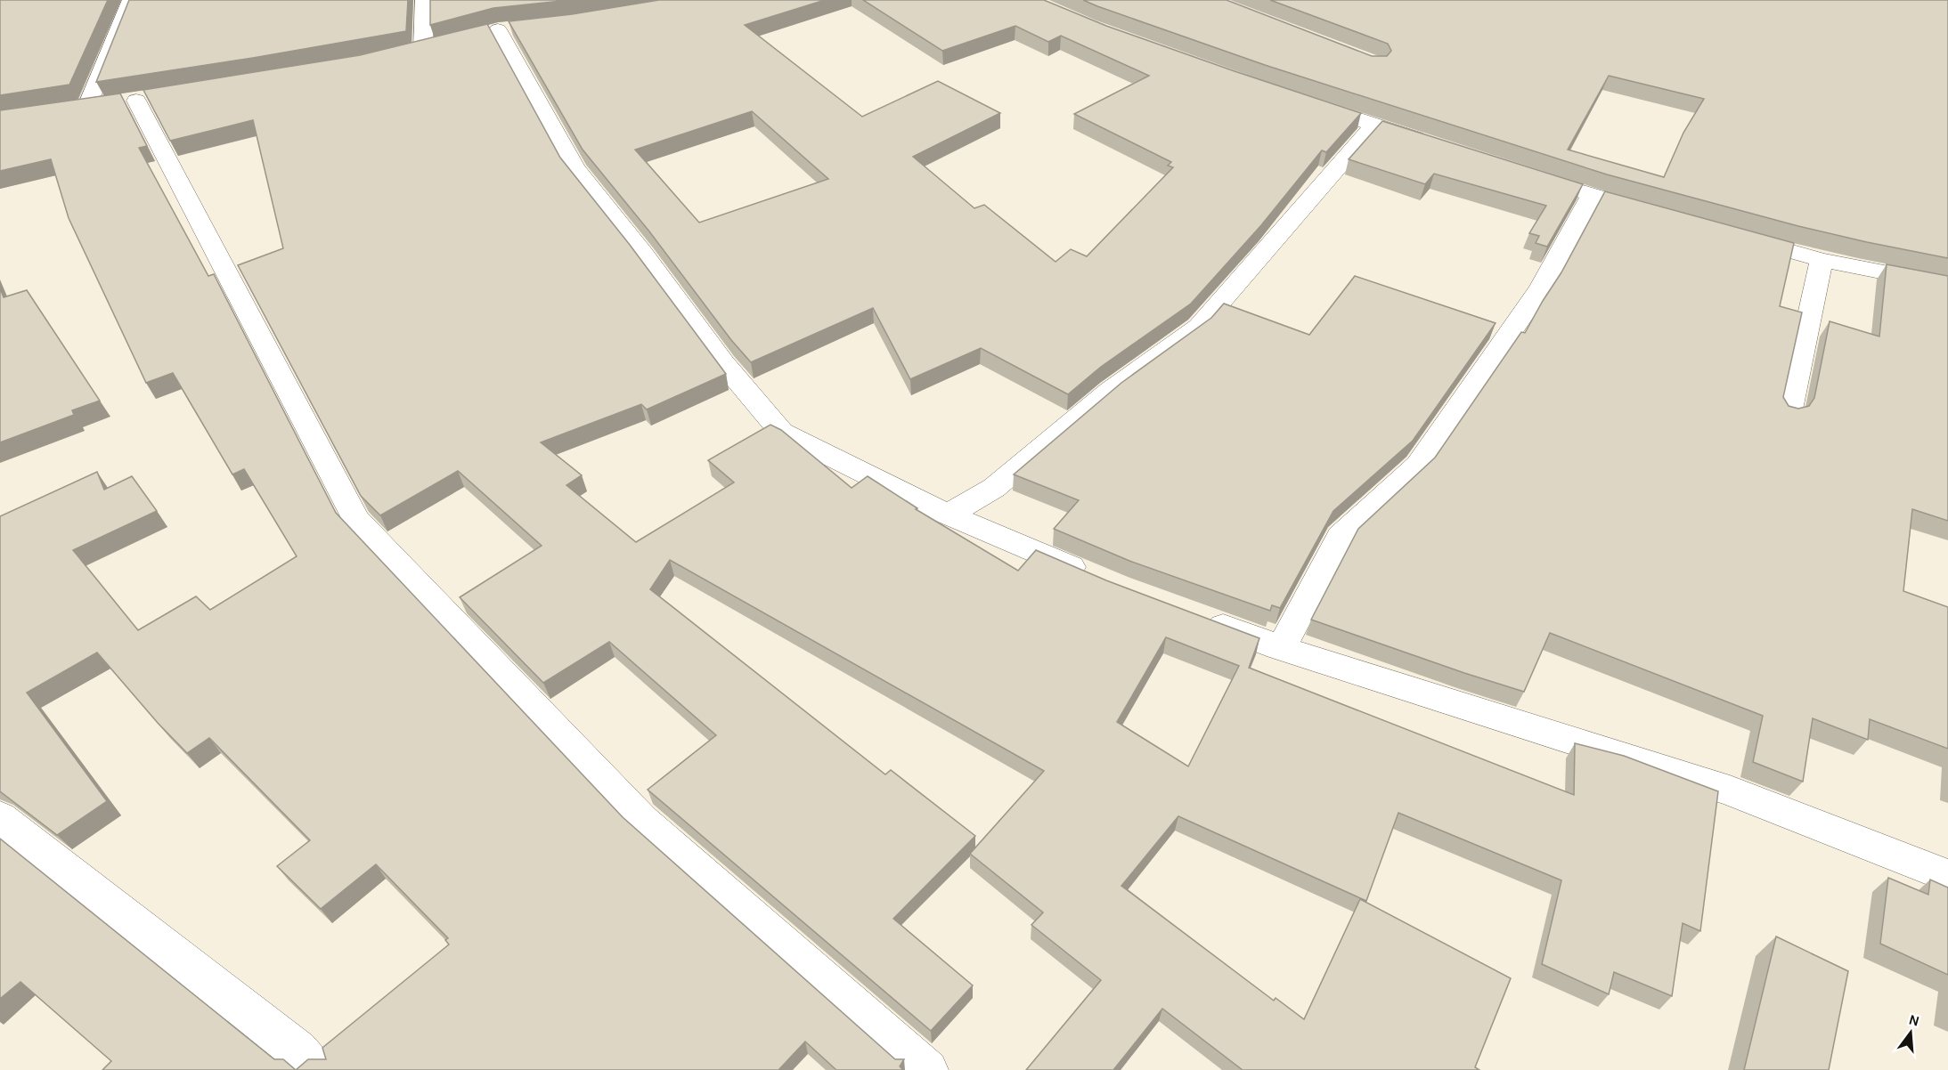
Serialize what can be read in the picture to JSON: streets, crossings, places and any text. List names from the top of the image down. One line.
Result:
{"north":"top"}
